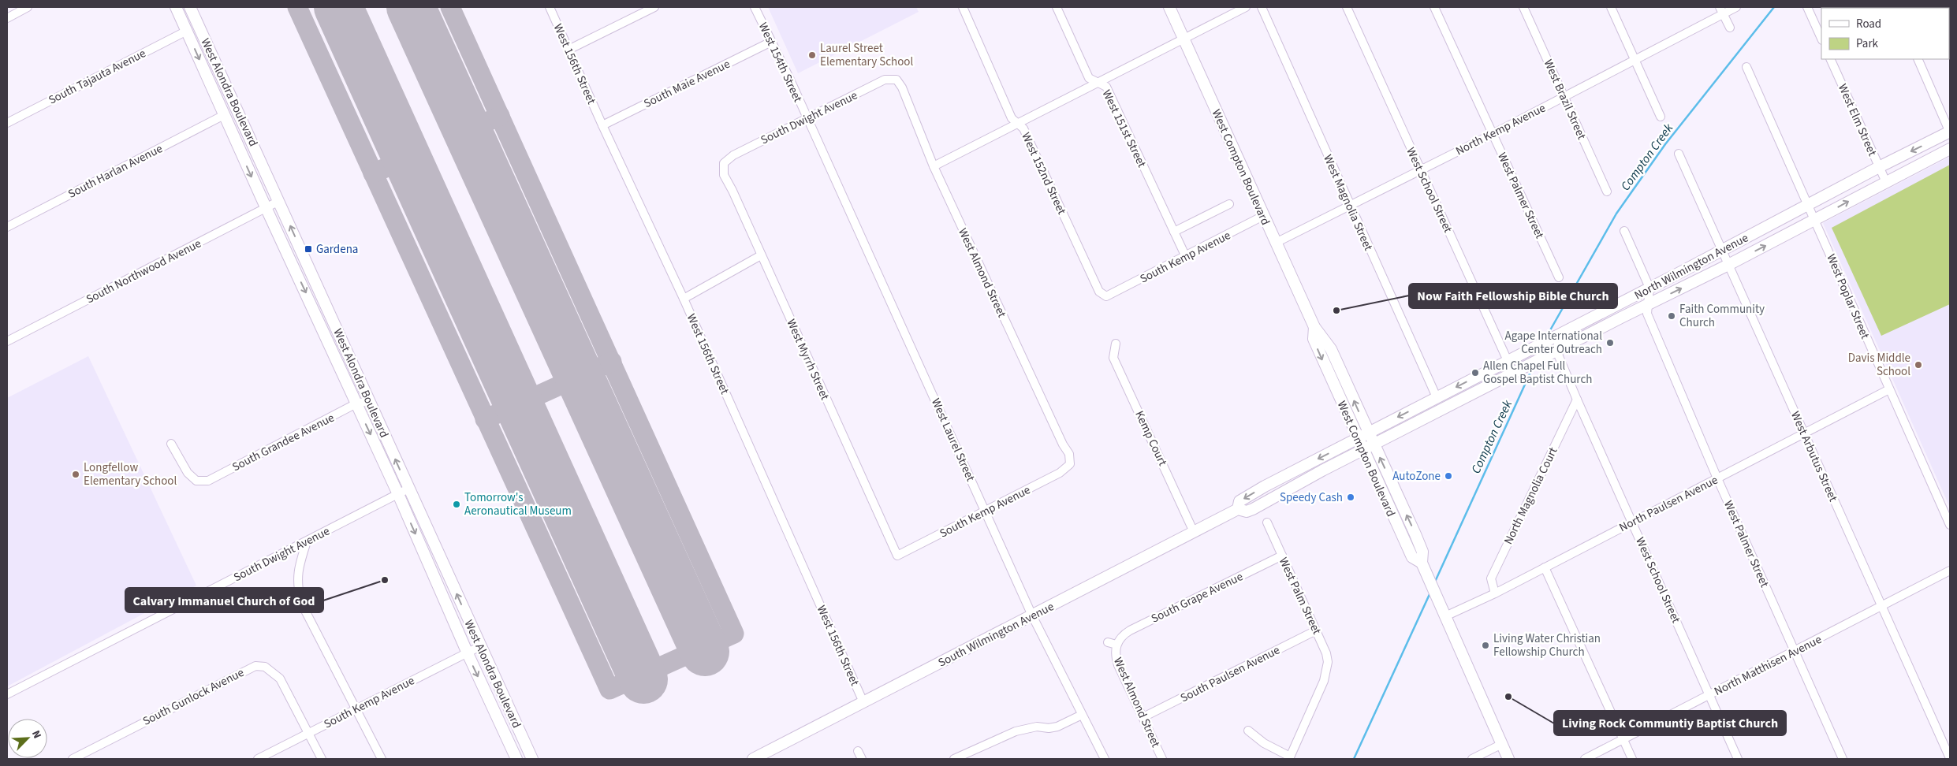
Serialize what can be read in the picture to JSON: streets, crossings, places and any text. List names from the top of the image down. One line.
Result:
{"streets":{"main road":["West Alondra Boulevard","West Compton Boulevard","North Wilmington Avenue","South Wilmington Avenue"],"street":["West 154th Street","West 156th Street","South Tajauta Avenue","South Maie Avenue","West Brazil Street","South Dwight Avenue","West Elm Street","West 151st Street","North Kemp Avenue","South Harlan Avenue","West 152nd Street","West School Street","West Palmer Street","West Magnolia Street","South Kemp Avenue","South Northwood Avenue","West Almond Street","West Poplar Street","West Myrrh Street","Kemp Court","West Laurel Street","South Grandee Avenue","West Arbutus Street","North Magnolia Court","North Paulsen Avenue","West Palm Street","South Grape Avenue","North Matthisen Avenue","South Paulsen Avenue","South Gunlock Avenue"]},"crossings":[["West 154th Street","South Maie Avenue"],["West 154th Street","South Dwight Avenue"],["West 154th Street","West Laurel Street"],["West 156th Street","South Maie Avenue"],["West 156th Street","South Wilmington Avenue"],["South Tajauta Avenue","West Alondra Boulevard"],["West Alondra Boulevard","South Dwight Avenue"],["West Alondra Boulevard","South Harlan Avenue"],["West Alondra Boulevard","South Kemp Avenue"],["West Alondra Boulevard","South Northwood Avenue"],["West Alondra Boulevard","South Grandee Avenue"],["West Brazil Street","North Kemp Avenue"],["South Dwight Avenue","West Almond Street"],["South Dwight Avenue","West Myrrh Street"],["South Dwight Avenue","West Laurel Street"],["West Elm Street","North Wilmington Avenue"],["West 151st Street","South Kemp Avenue"],["North Kemp Avenue","West Compton Boulevard"],["North Kemp Avenue","West School Street"],["North Kemp Avenue","West Palmer Street"],["North Kemp Avenue","West Magnolia Street"],["West Compton Boulevard","South Kemp Avenue"],["West Compton Boulevard","North Wilmington Avenue"],["West Compton Boulevard","North Paulsen Avenue"],["West Compton Boulevard","South Wilmington Avenue"],["West 152nd Street","South Kemp Avenue"],["West School Street","North Wilmington Avenue"],["West School Street","North Magnolia Court"],["West School Street","North Paulsen Avenue"],["West School Street","North Matthisen Avenue"],["West Palmer Street","North Wilmington Avenue"],["West Palmer Street","North Paulsen Avenue"],["West Palmer Street","North Matthisen Avenue"],["West Magnolia Street","North Wilmington Avenue"],["South Kemp Avenue","West Almond Street"],["South Kemp Avenue","West Myrrh Street"],["South Kemp Avenue","West Laurel Street"],["South Kemp Avenue","South Gunlock Avenue"],["North Wilmington Avenue","West Poplar Street"],["North Wilmington Avenue","West Arbutus Street"],["North Wilmington Avenue","South Wilmington Avenue"],["West Almond Street","South Grape Avenue"],["West Almond Street","South Paulsen Avenue"],["West Poplar Street","North Paulsen Avenue"],["Kemp Court","South Wilmington Avenue"],["West Laurel Street","South Wilmington Avenue"],["West Arbutus Street","North Paulsen Avenue"],["West Arbutus Street","North Matthisen Avenue"],["North Magnolia Court","North Paulsen Avenue"],["West Palm Street","South Grape Avenue"],["West Palm Street","South Paulsen Avenue"]],"water":["Compton Creek"],"places":{"other":["Laurel Street Elementary School","Now Faith Fellowship Bible Church","Faith Community Church","Agape International Center Outreach","Davis Middle School","Allen Chapel Full Gospel Baptist Church","Longfellow Elementary School","AutoZone","Speedy Cash","Tomorrow's Aeronautical Museum","Calvary Immanuel Church of God","Living Water Christian Fellowship Church","Living Rock Communtiy Baptist Church"],"transit":["Gardena"]},"legend":["Road","Park"],"north":"top right"}
